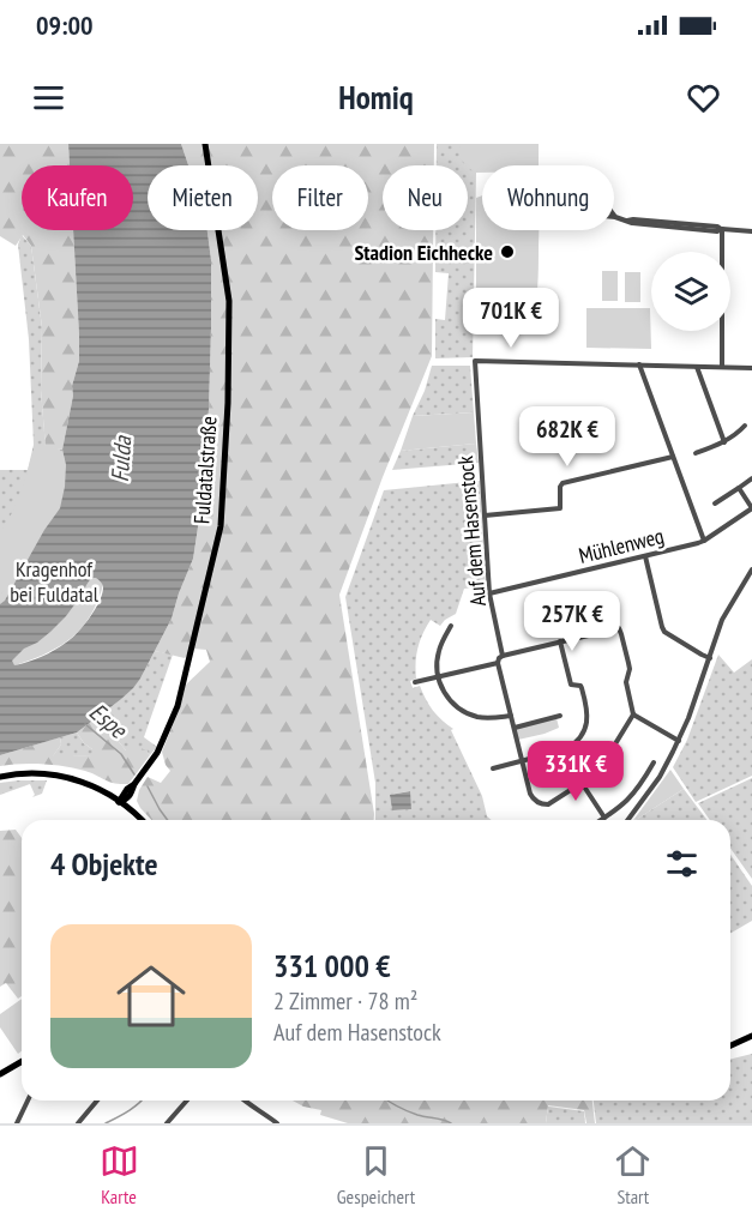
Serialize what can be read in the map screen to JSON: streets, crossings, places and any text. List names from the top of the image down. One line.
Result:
{"streets":{"main road":["Fuldatalstraße"],"street":["Auf dem Hasenstock","Mühlenweg"]},"crossings":[["Auf dem Hasenstock","Mühlenweg"]],"water":["Fulda","Espe"],"parks":["Kragenhof bei Fuldatal"],"places":["Stadion Eichhecke"],"page":{"status":"09:00","header":"Homiq","chip":["Kaufen","Mieten","Filter","Neu","Wohnung"],"price":["701K €","682K €","257K €","331K €"],"heading":"4 Objekte","list":[{"name":"331 000 €","note":"2 Zimmer · 78 m² · Auf dem Hasenstock"}],"tabs":["Karte","Gespeichert","Start"]}}
